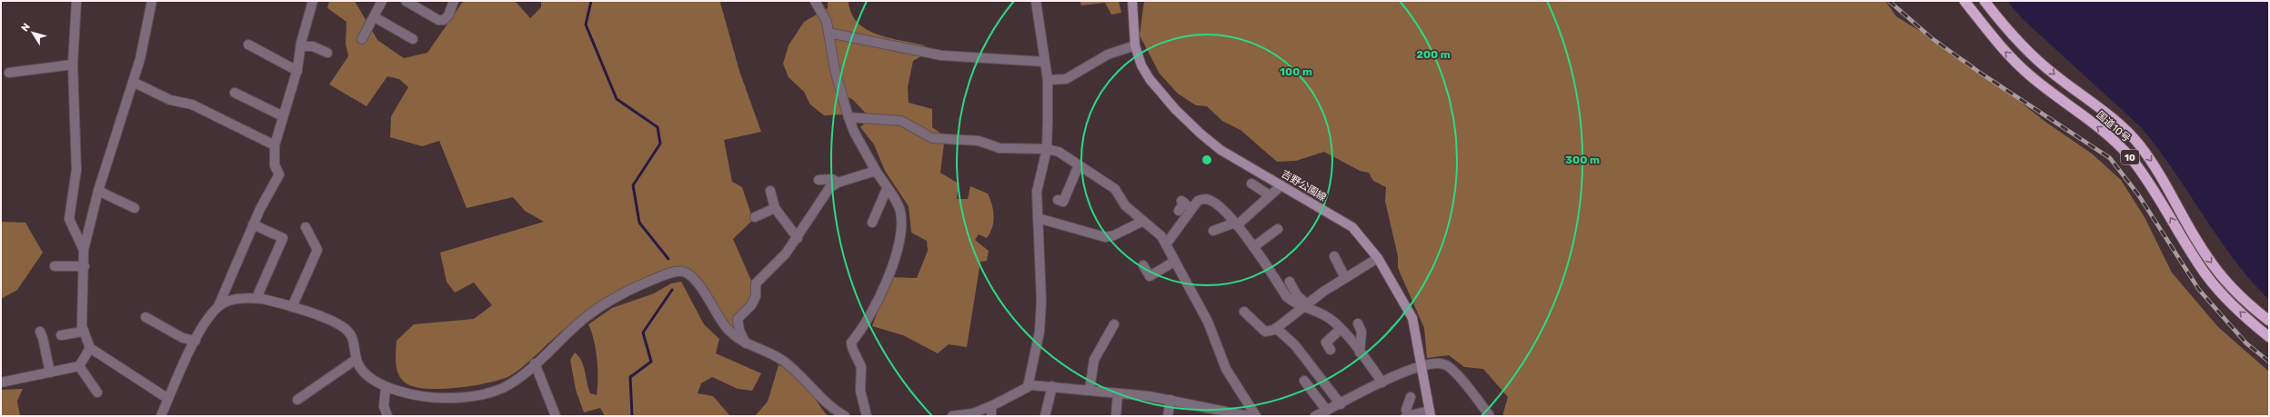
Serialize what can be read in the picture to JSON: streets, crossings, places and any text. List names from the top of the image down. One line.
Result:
{"streets":{"highway":["国道10号","10"],"main road":["吉野公園線"]},"north":"top left","rings":["200 m","100 m","300 m"]}
